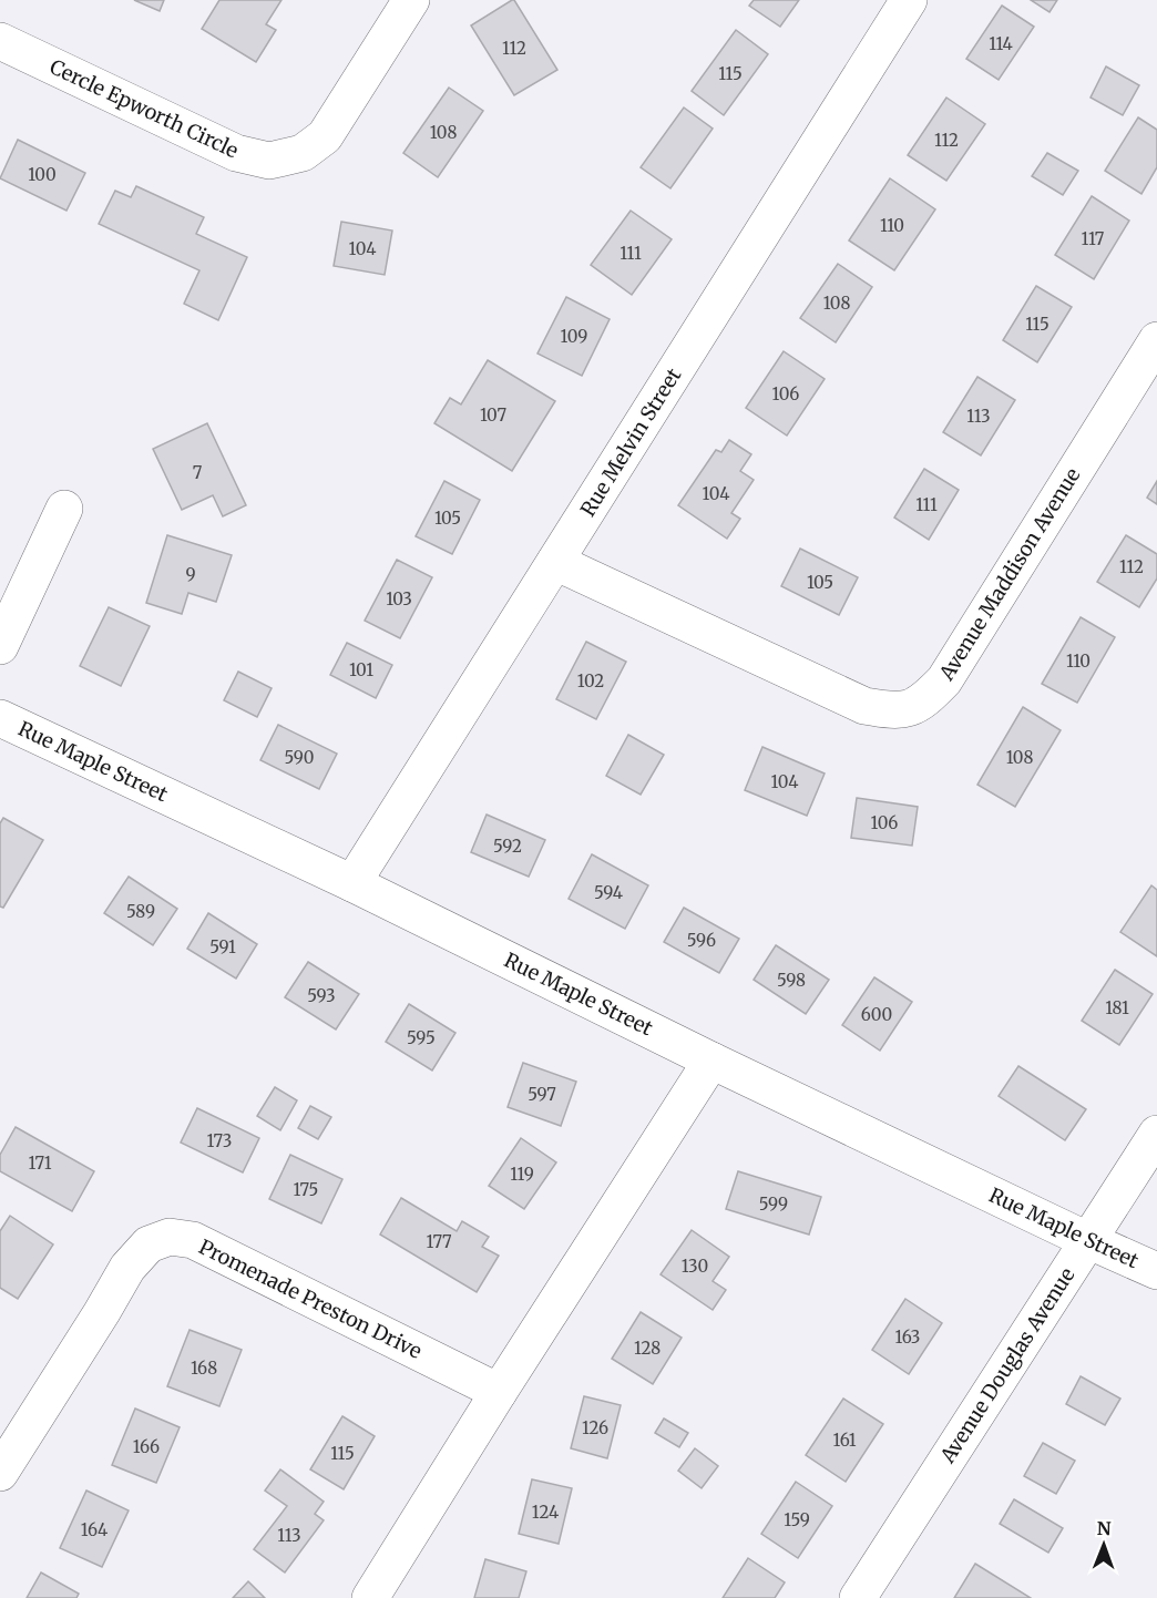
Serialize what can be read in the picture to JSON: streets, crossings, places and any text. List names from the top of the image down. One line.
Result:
{"streets":{"street":["Cercle Epworth Circle","Rue Melvin Street","Avenue Maddison Avenue","Rue Maple Street","Promenade Preston Drive","Avenue Douglas Avenue"]},"crossings":[["Rue Melvin Street","Avenue Maddison Avenue"],["Rue Melvin Street","Rue Maple Street"],["Rue Maple Street","Avenue Douglas Avenue"]],"house_numbers":["114","112","115","108","112","100","110","117","104","111","108","115","109","106","107","113","7","104","111","105","112","9","105","103","110","101","102","590","108","104","106","592","594","589","596","591","598","593","181","600","595","597","173","171","119","175","599","177","130","163","128","168","126","161","166","115","124","159","164","113"],"north":"top"}
